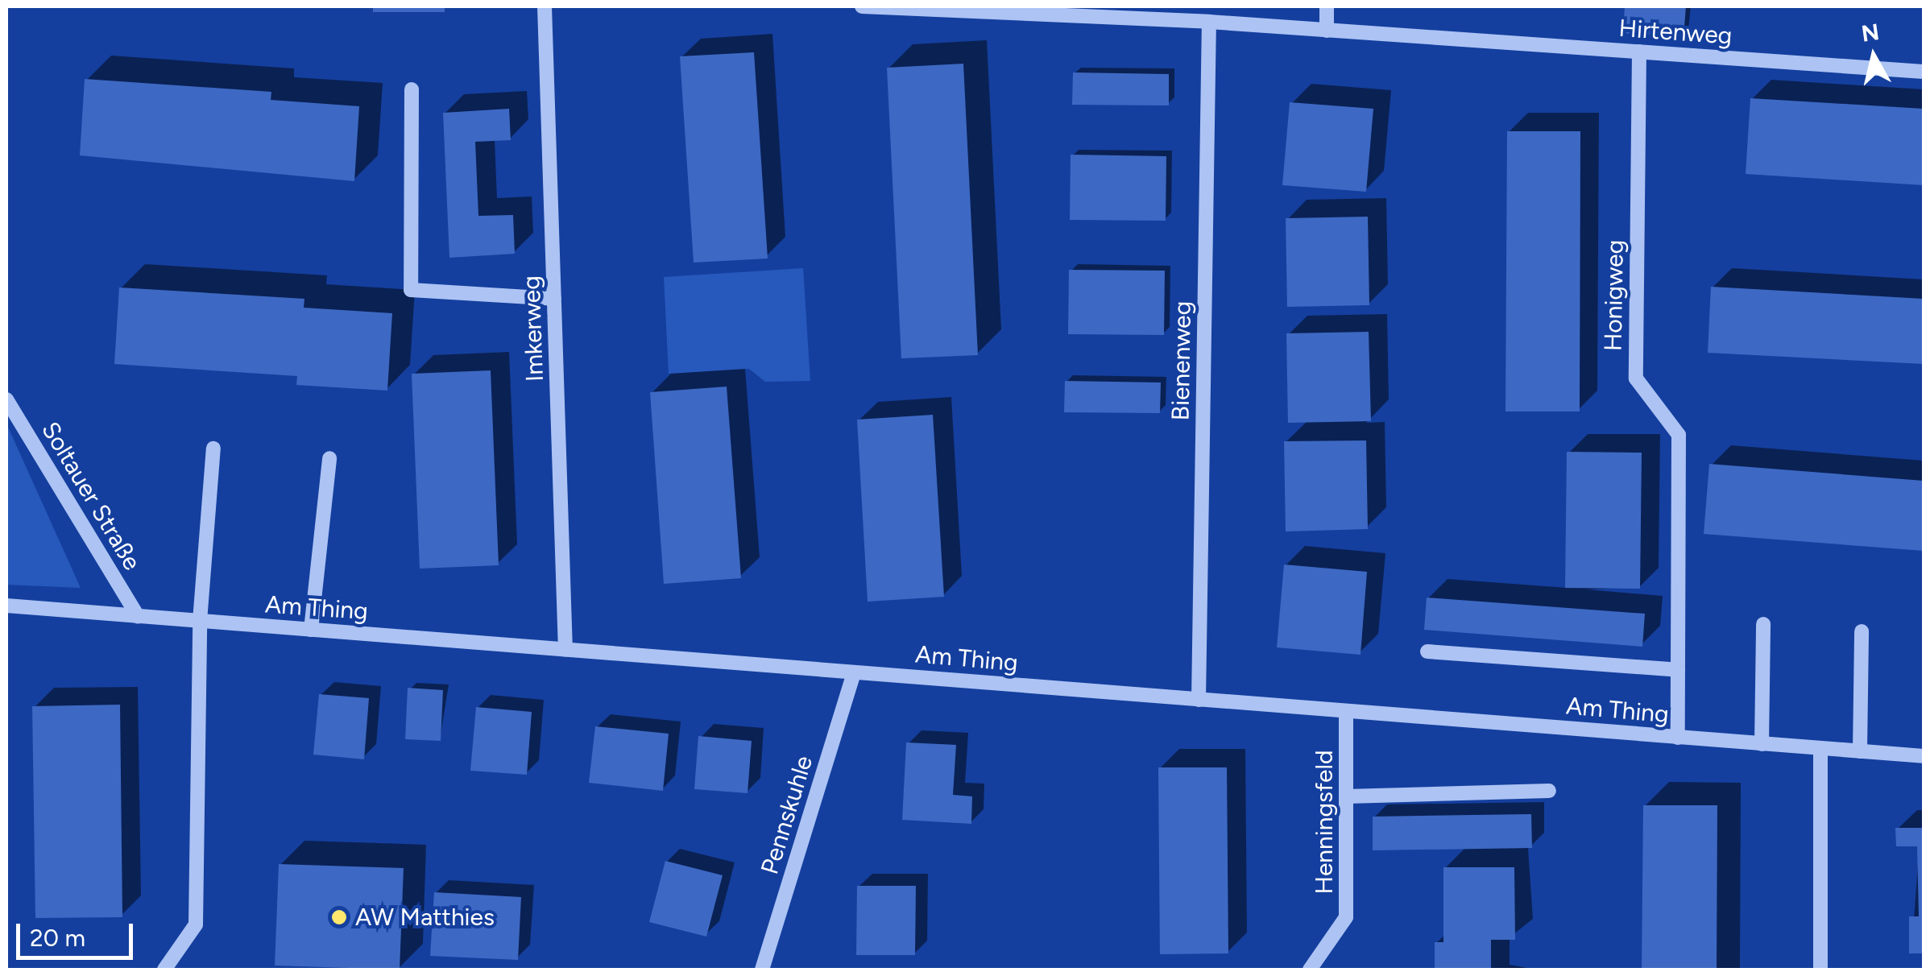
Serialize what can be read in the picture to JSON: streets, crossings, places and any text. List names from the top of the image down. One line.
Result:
{"streets":{"street":["Hirtenweg","Honigweg","Imkerweg","Bienenweg","Soltauer Straße","Am Thing","Pennskuhle","Henningsfeld"]},"crossings":[["Hirtenweg","Honigweg"],["Hirtenweg","Bienenweg"],["Honigweg","Am Thing"],["Imkerweg","Am Thing"],["Bienenweg","Am Thing"],["Soltauer Straße","Am Thing"],["Am Thing","Pennskuhle"],["Am Thing","Henningsfeld"]],"places":["AW Matthies"],"scale_bar":"20 m","north":"top"}
